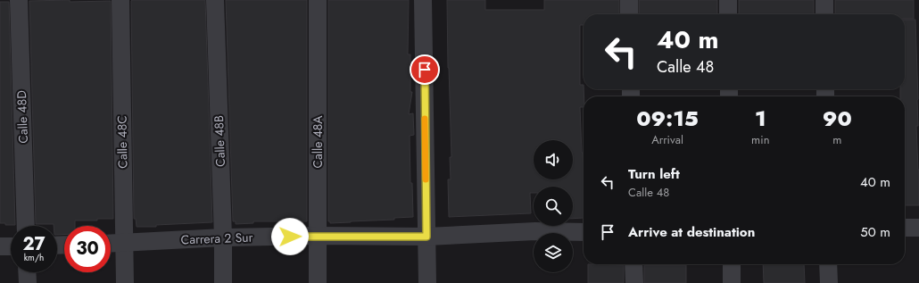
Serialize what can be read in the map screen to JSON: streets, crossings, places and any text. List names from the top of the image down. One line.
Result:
{"streets":{"street":["Calle 48D","Calle 48B","Calle 48C","Calle 48A","Carrera 2 Sur"]},"crossings":[["Calle 48B","Carrera 2 Sur"],["Calle 48C","Carrera 2 Sur"],["Calle 48A","Carrera 2 Sur"]],"page":{"turn":["40 m","Calle 48"],"eta":["09:15","Arrival","1","min","90","m"],"list":[{"name":"Turn left","note":"Calle 48","value":"40 m"},{"name":"Arrive at destination","value":"50 m"}],"speed":"27 km/h","limit":"30"}}
